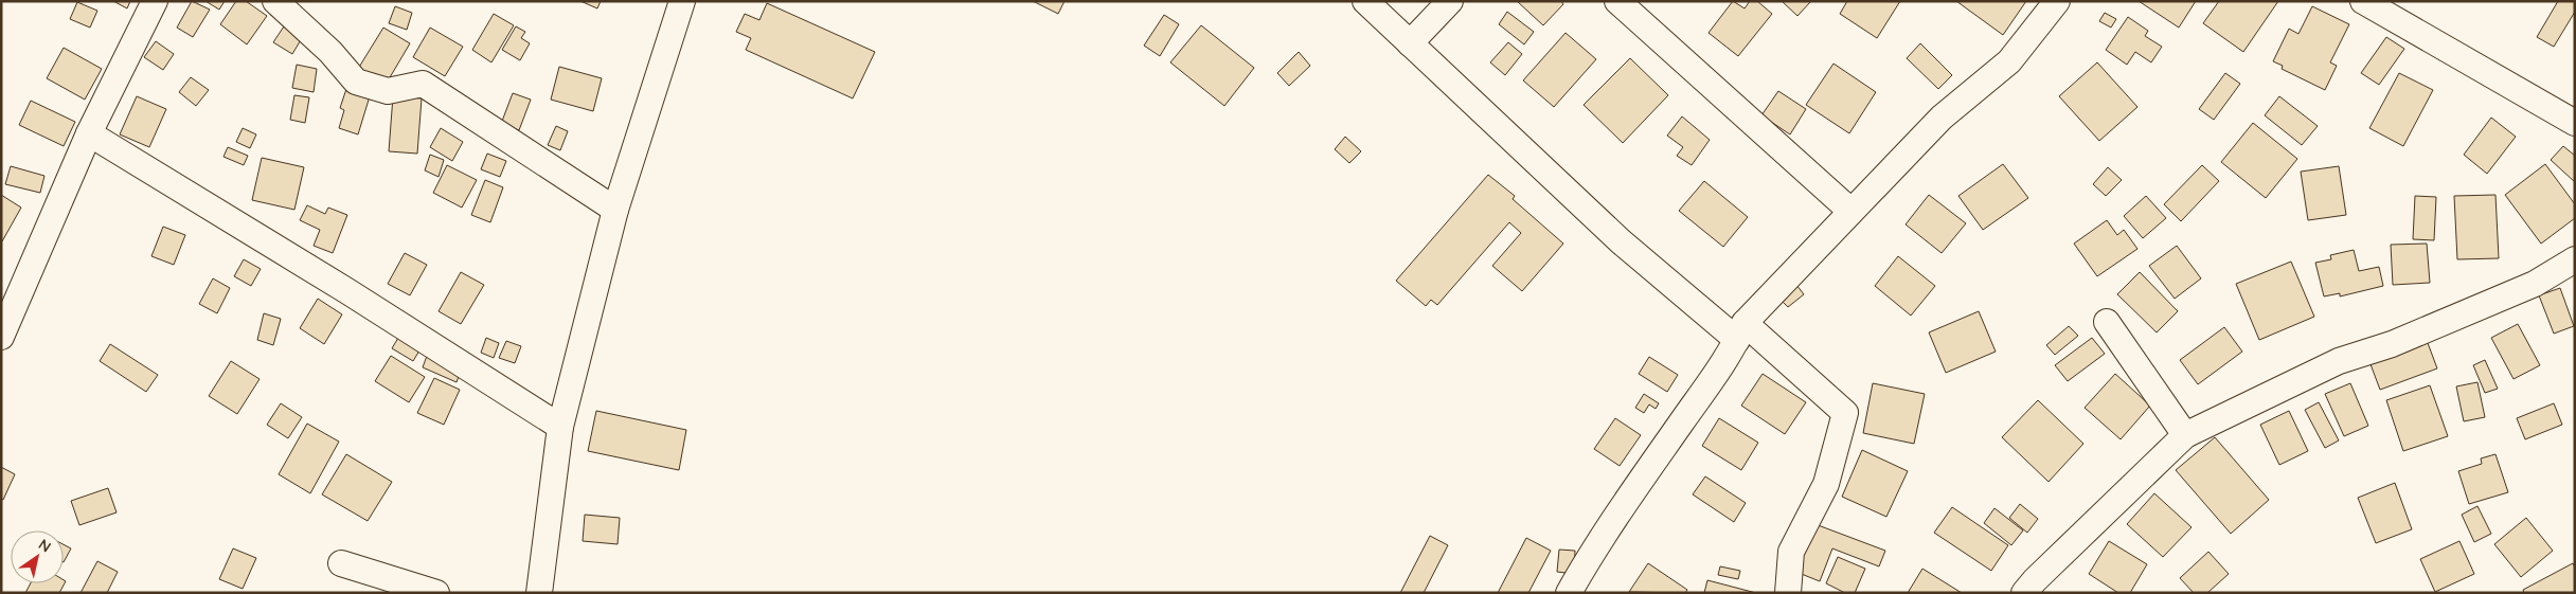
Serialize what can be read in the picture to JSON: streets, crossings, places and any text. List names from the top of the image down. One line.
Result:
{"north":"top right"}
